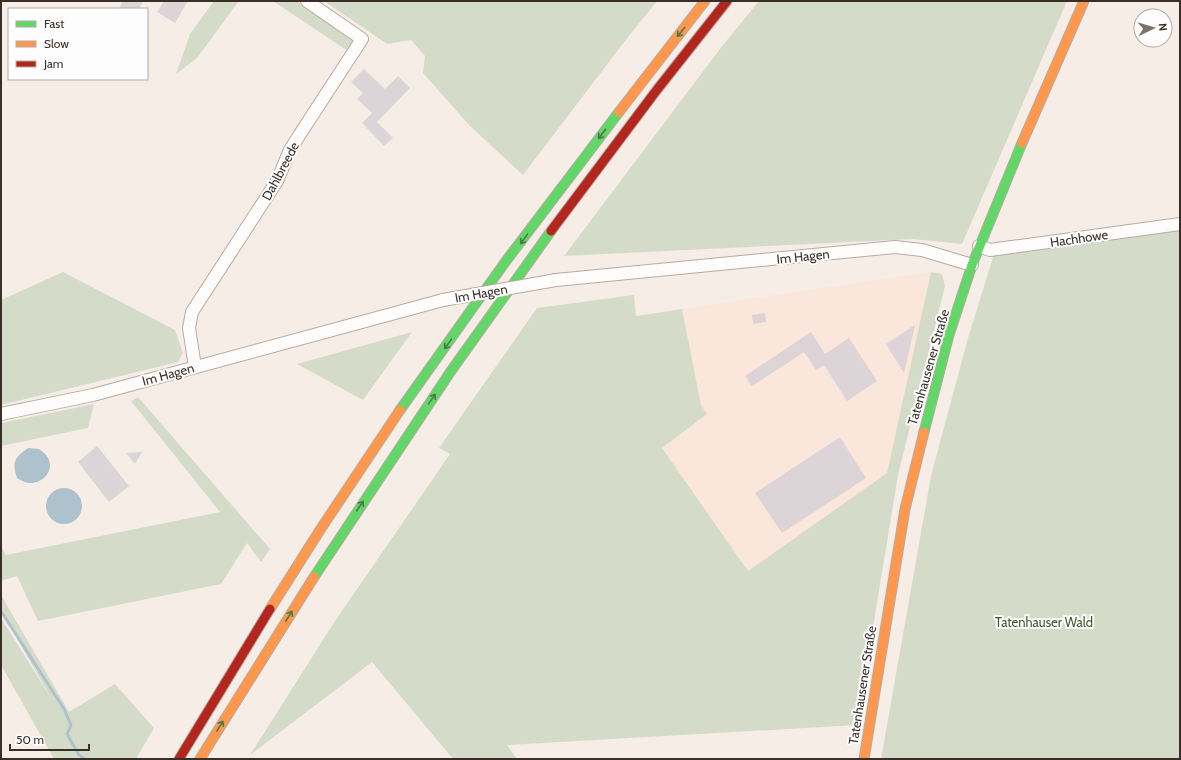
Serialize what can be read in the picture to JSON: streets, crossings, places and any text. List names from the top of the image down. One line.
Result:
{"streets":{"main road":["Tatenhausener Straße"],"street":["Dahlbreede","Hachhowe","Im Hagen"]},"crossings":[["Dahlbreede","Im Hagen"],["Hachhowe","Tatenhausener Straße"],["Im Hagen","Tatenhausener Straße"]],"parks":["Tatenhauser Wald"],"legend":["Fast","Slow","Jam"],"scale_bar":"50 m","north":"right"}
